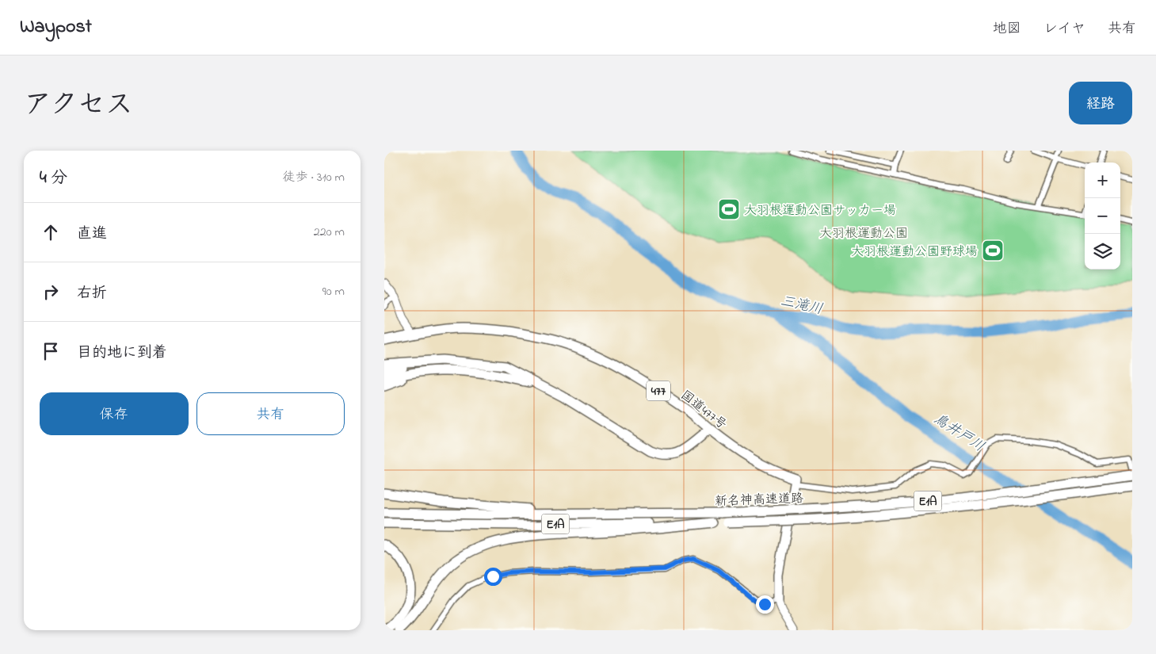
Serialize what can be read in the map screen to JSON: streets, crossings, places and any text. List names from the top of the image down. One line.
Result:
{"streets":{"highway":["477","国道477号","新名神高速道路","E1A"]},"water":["三滝川","鳥井戸川"],"parks":["大羽根運動公園"],"places":{"sports":["大羽根運動公園サッカー場","大羽根運動公園野球場"]},"page":{"header":"Waypost","nav":["地図","レイヤ","共有"],"title":"アクセス","buttons":["経路",["保存","共有"]],"heading":["4 分","徒歩 · 310 m"],"map_buttons":["+","−"],"list":[["直進","220 m"],["右折","90 m"],"目的地に到着"]}}
